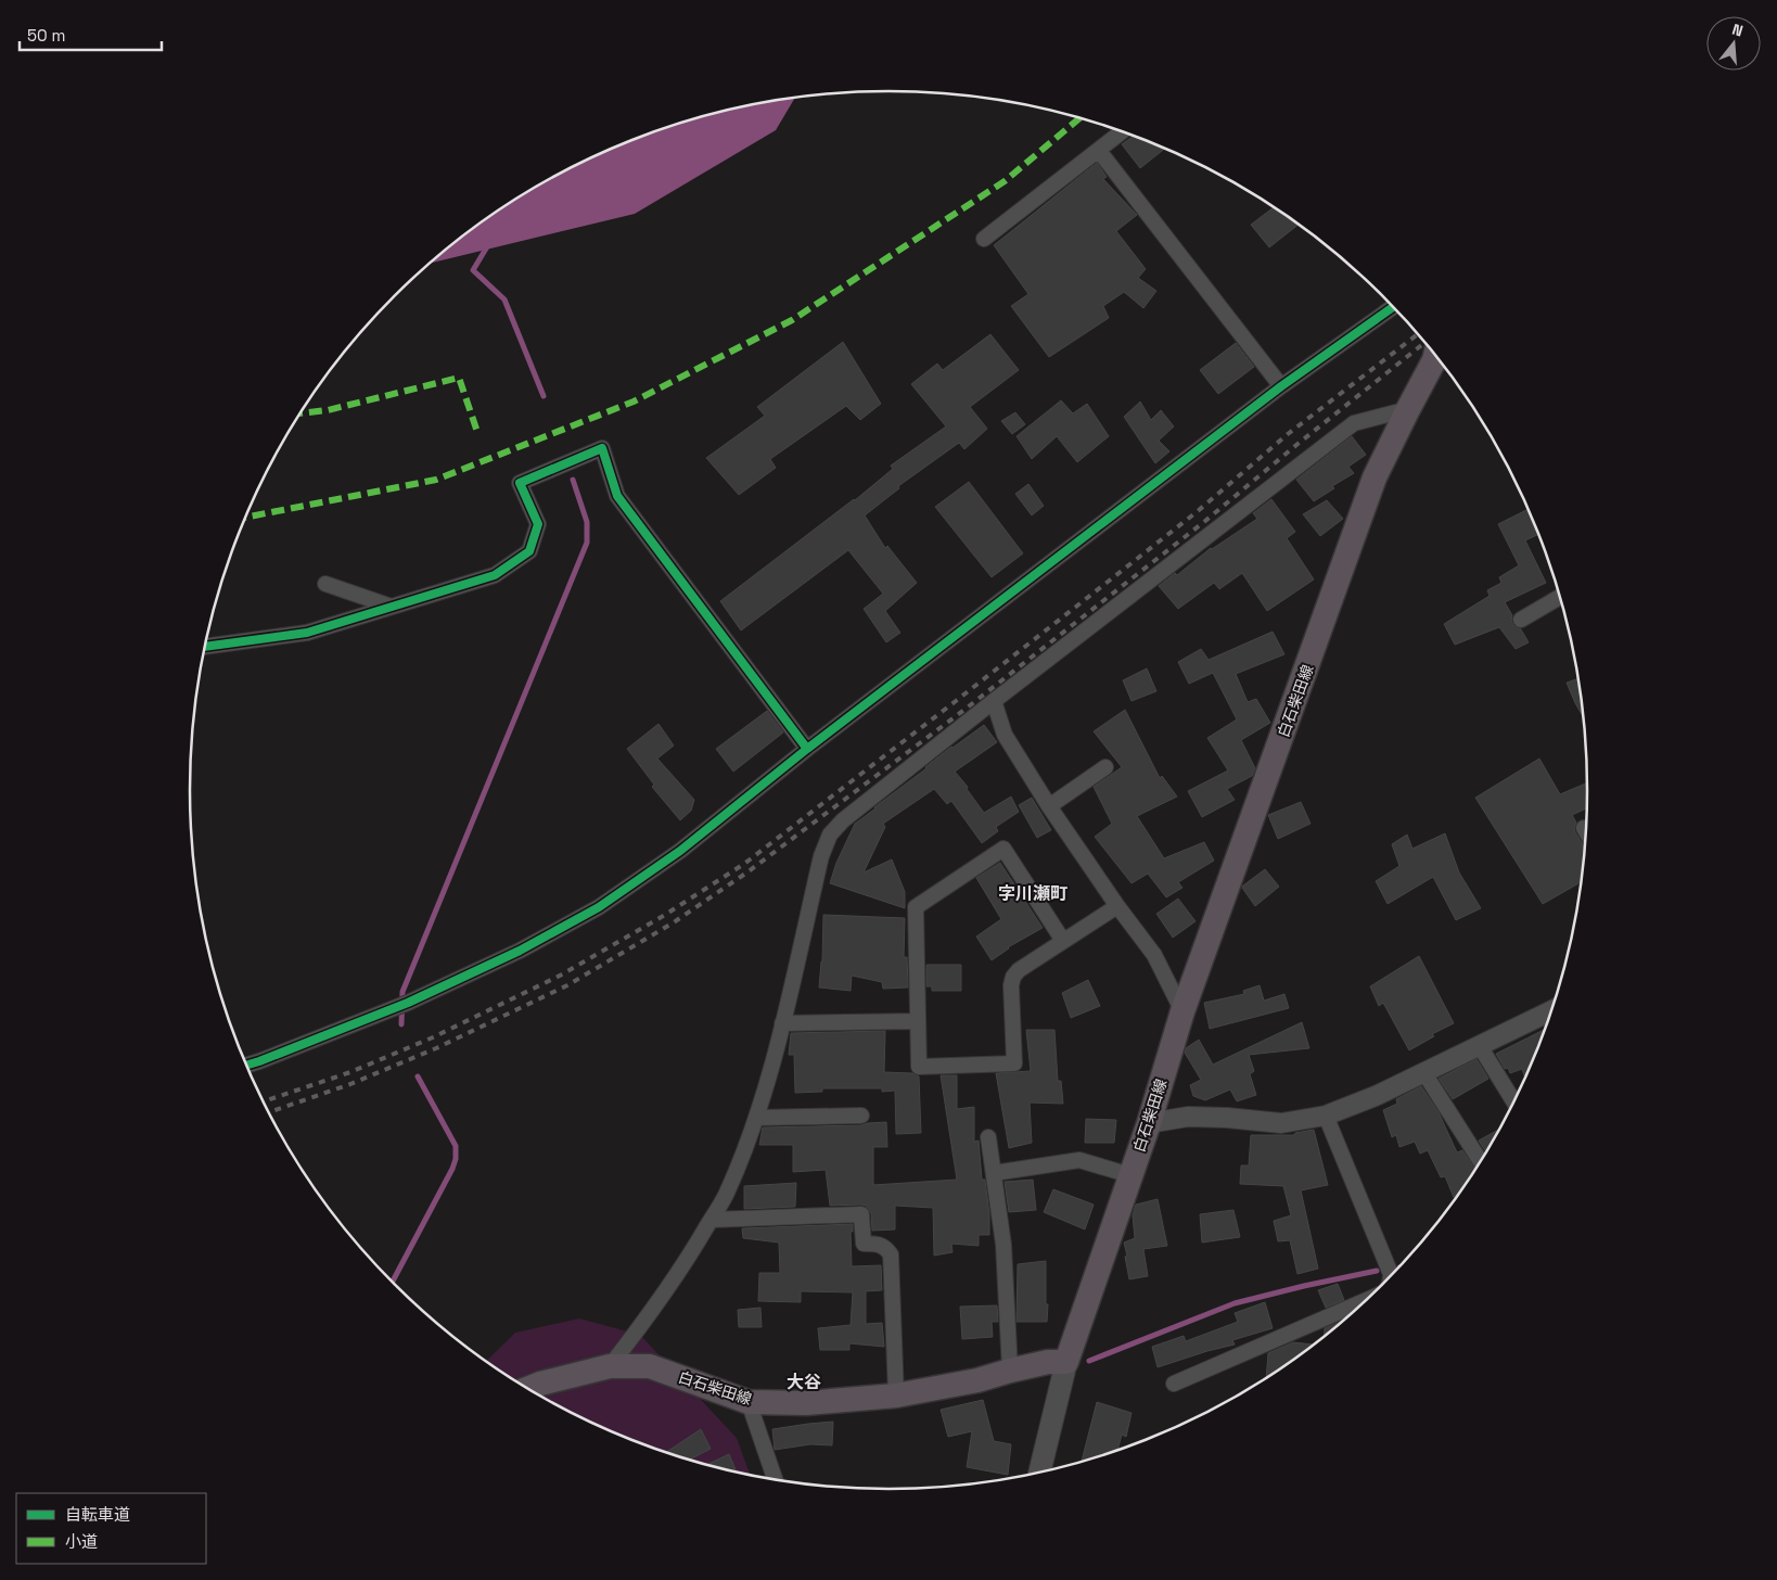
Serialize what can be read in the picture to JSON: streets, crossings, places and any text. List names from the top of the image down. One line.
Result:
{"streets":{"main road":["白石柴田線"]},"districts":["字川瀬町","大谷"],"legend":["自転車道","小道"],"scale_bar":"50 m","north":"top"}
